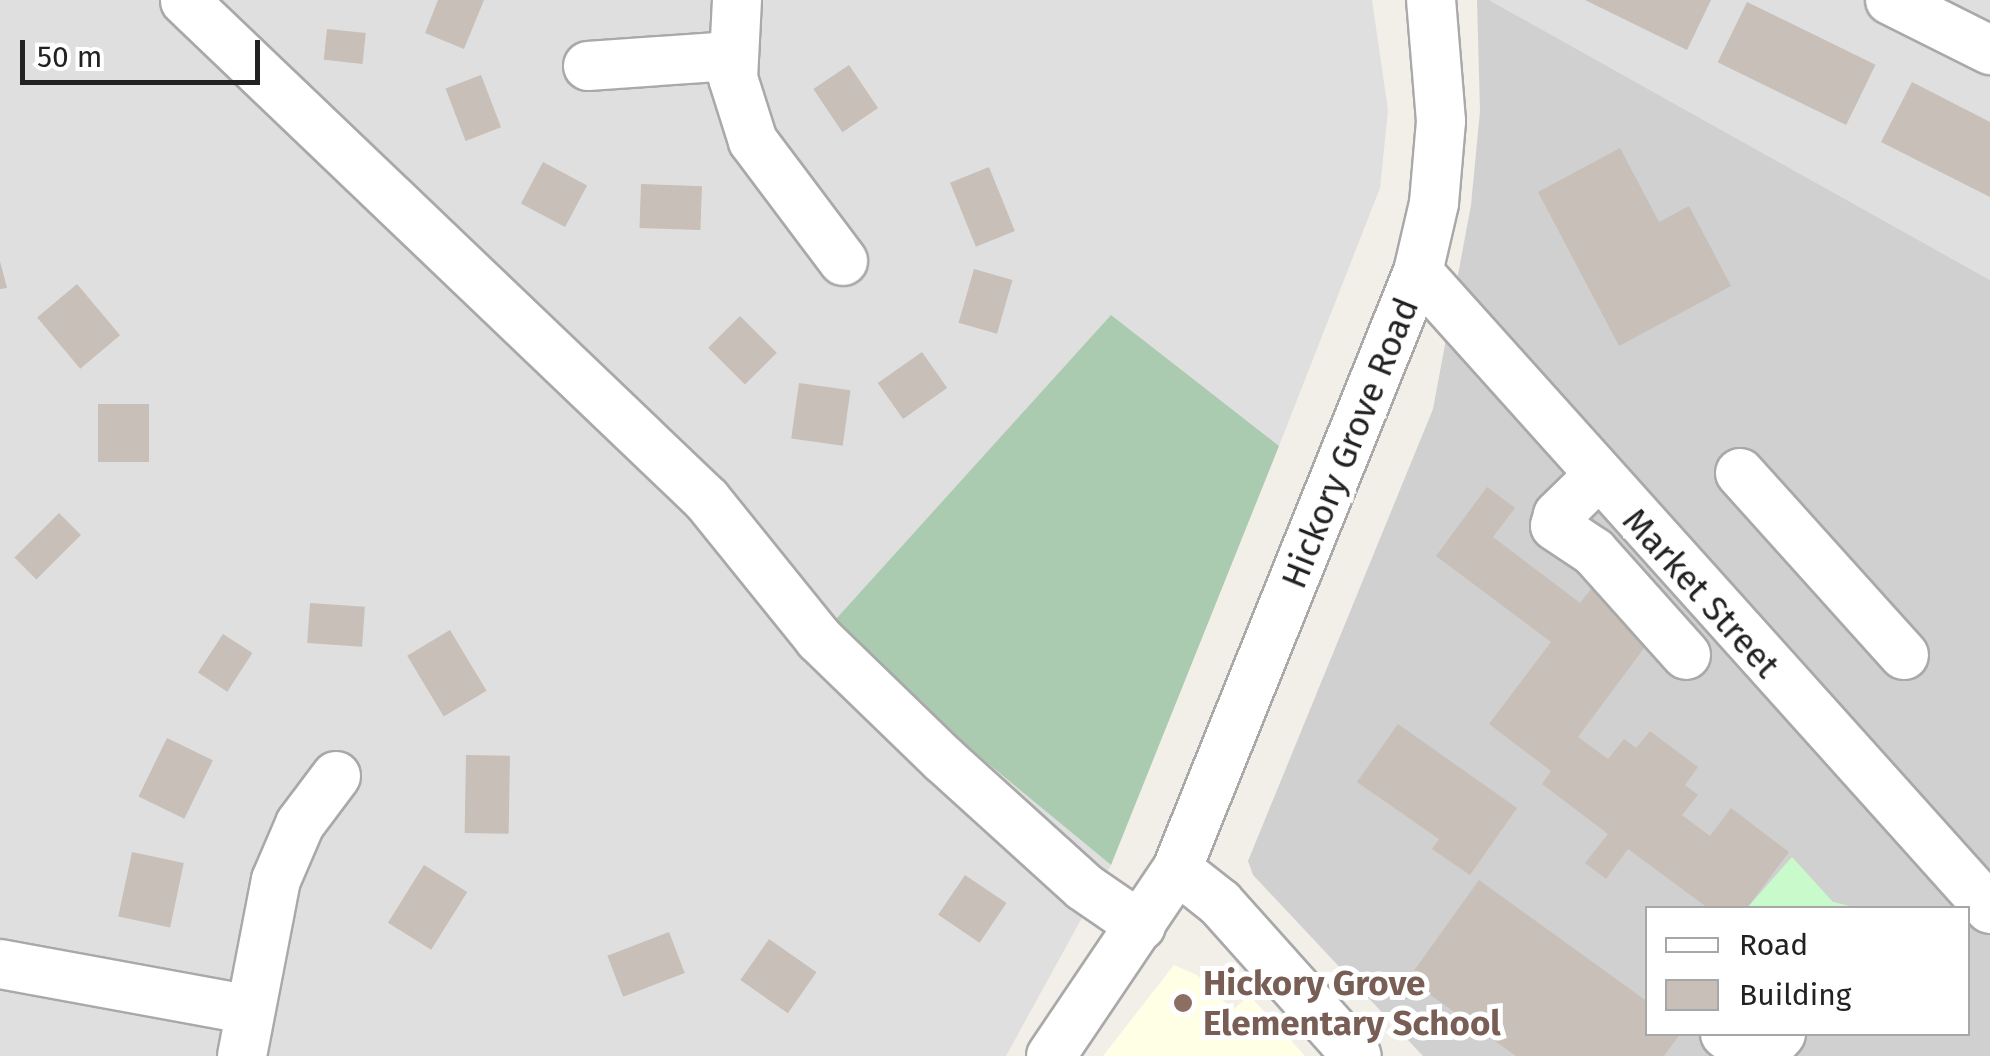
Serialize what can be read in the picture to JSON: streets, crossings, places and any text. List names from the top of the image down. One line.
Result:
{"streets":{"street":["Hickory Grove Road","Market Street"]},"crossings":[["Hickory Grove Road","Market Street"]],"places":["Hickory Grove Elementary School"],"legend":["Road","Building"],"scale_bar":"50 m"}
